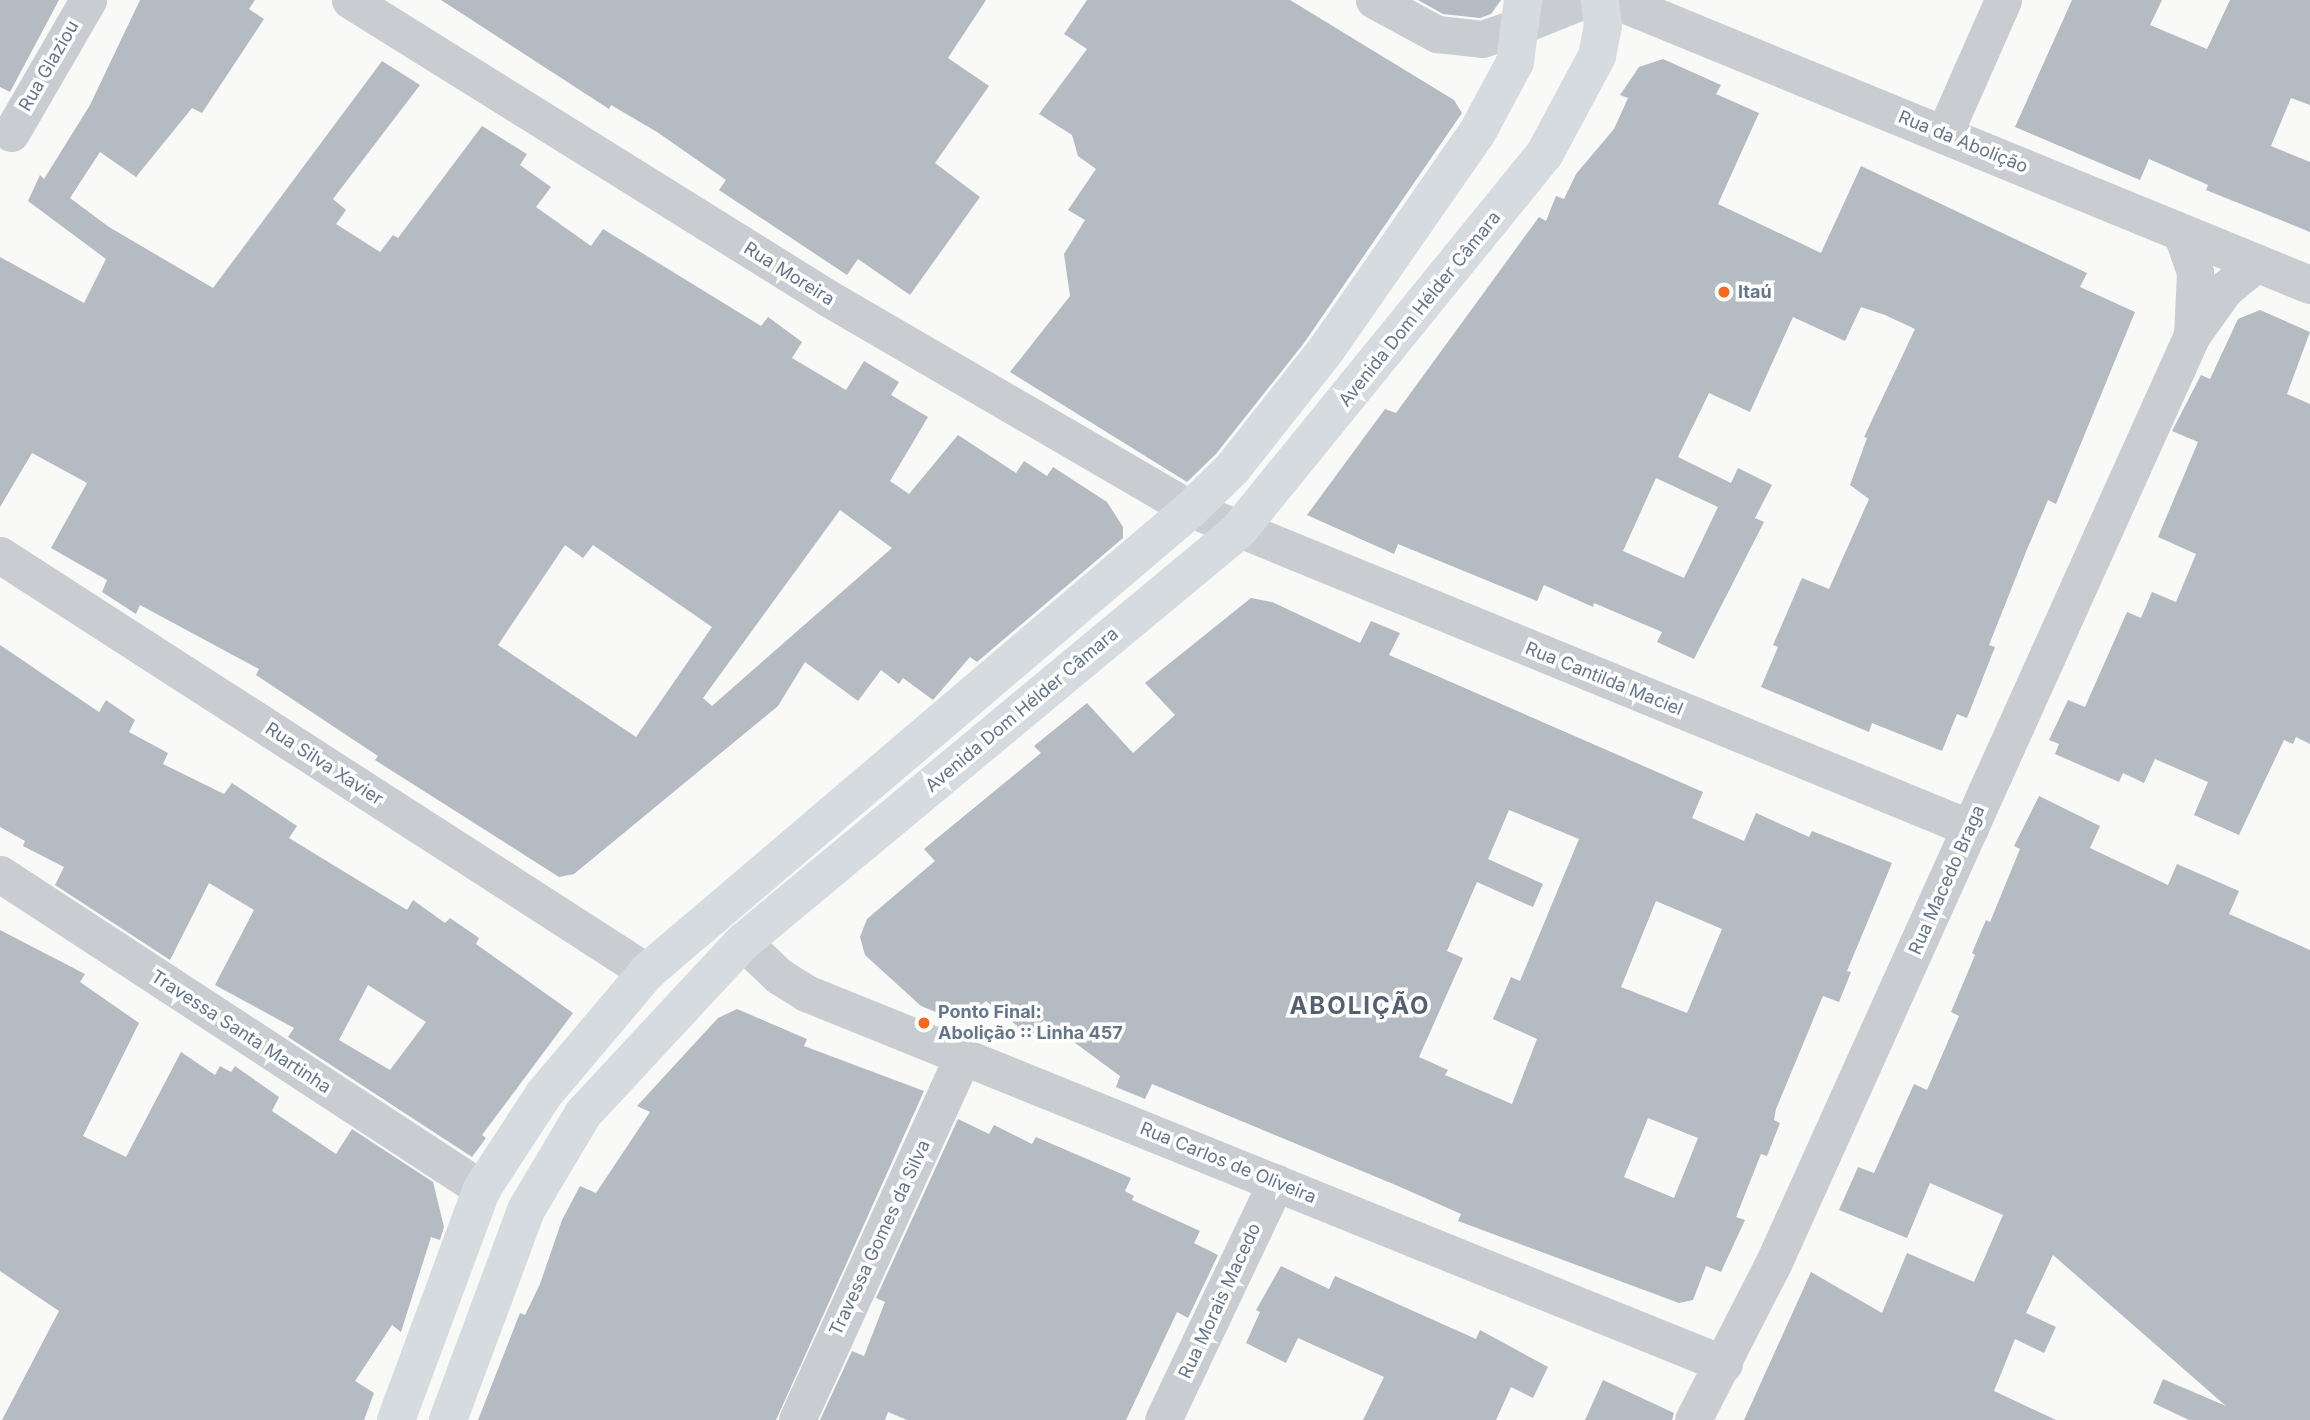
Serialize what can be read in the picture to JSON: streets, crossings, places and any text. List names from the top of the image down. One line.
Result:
{"streets":{"main road":["Avenida Dom Hélder Câmara"],"street":["Rua Glaziou","Rua da Abolição","Rua Moreira","Rua Cantilda Maciel","Rua Silva Xavier","Rua Macedo Braga","Travessa Santa Martinha","Rua Carlos de Oliveira","Travessa Gomes da Silva","Rua Morais Macedo"]},"crossings":[["Rua da Abolição","Rua Macedo Braga"],["Rua Moreira","Avenida Dom Hélder Câmara"],["Rua Moreira","Rua Cantilda Maciel"],["Avenida Dom Hélder Câmara","Rua Cantilda Maciel"],["Avenida Dom Hélder Câmara","Rua Carlos de Oliveira"],["Rua Cantilda Maciel","Rua Macedo Braga"],["Rua Macedo Braga","Rua Carlos de Oliveira"],["Rua Carlos de Oliveira","Travessa Gomes da Silva"],["Rua Carlos de Oliveira","Rua Morais Macedo"]],"districts":["ABOLIÇÃO"],"places":["Itaú","Ponto Final: Abolição :: Linha 457"]}
